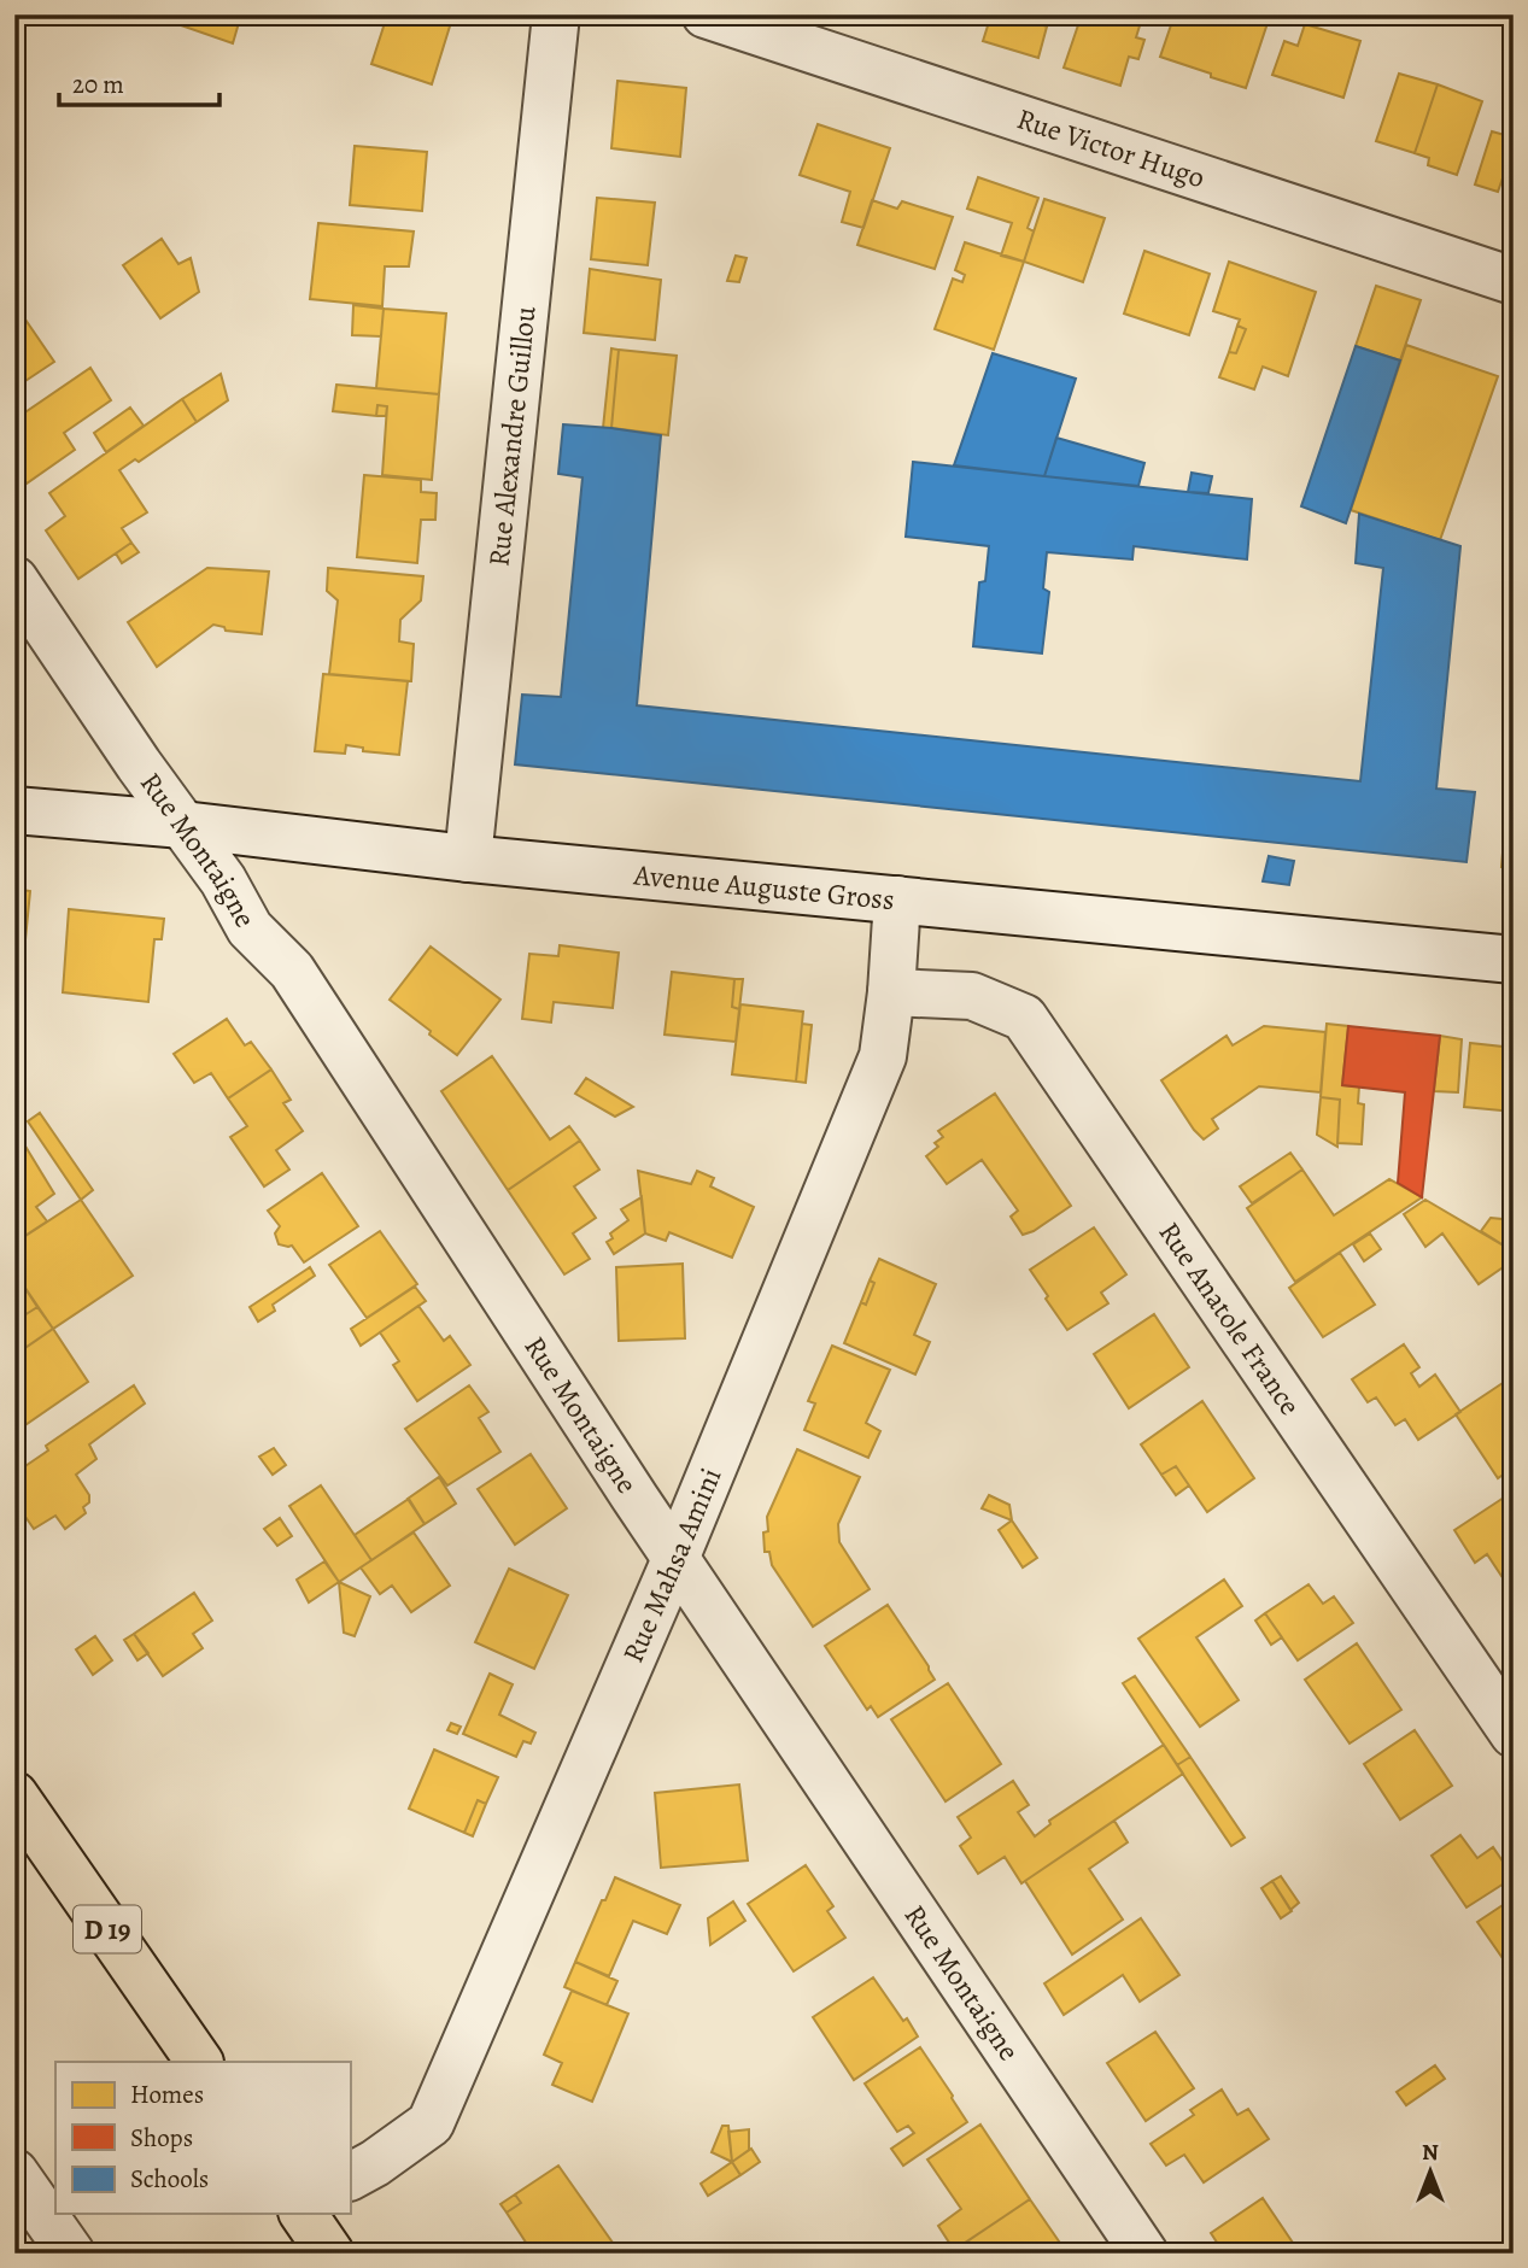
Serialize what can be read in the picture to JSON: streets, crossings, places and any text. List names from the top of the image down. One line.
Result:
{"streets":{"main road":["D 19"],"street":["Rue Victor Hugo","Rue Alexandre Guillou","Rue Montaigne","Avenue Auguste Gross","Rue Anatole France","Rue Mahsa Amini"]},"crossings":[["Rue Alexandre Guillou","Avenue Auguste Gross"],["Rue Montaigne","Avenue Auguste Gross"],["Rue Montaigne","Rue Mahsa Amini"],["Avenue Auguste Gross","Rue Mahsa Amini"],["Rue Anatole France","Rue Mahsa Amini"]],"legend":["Homes","Shops","Schools"],"scale_bar":"20 m","north":"top"}
